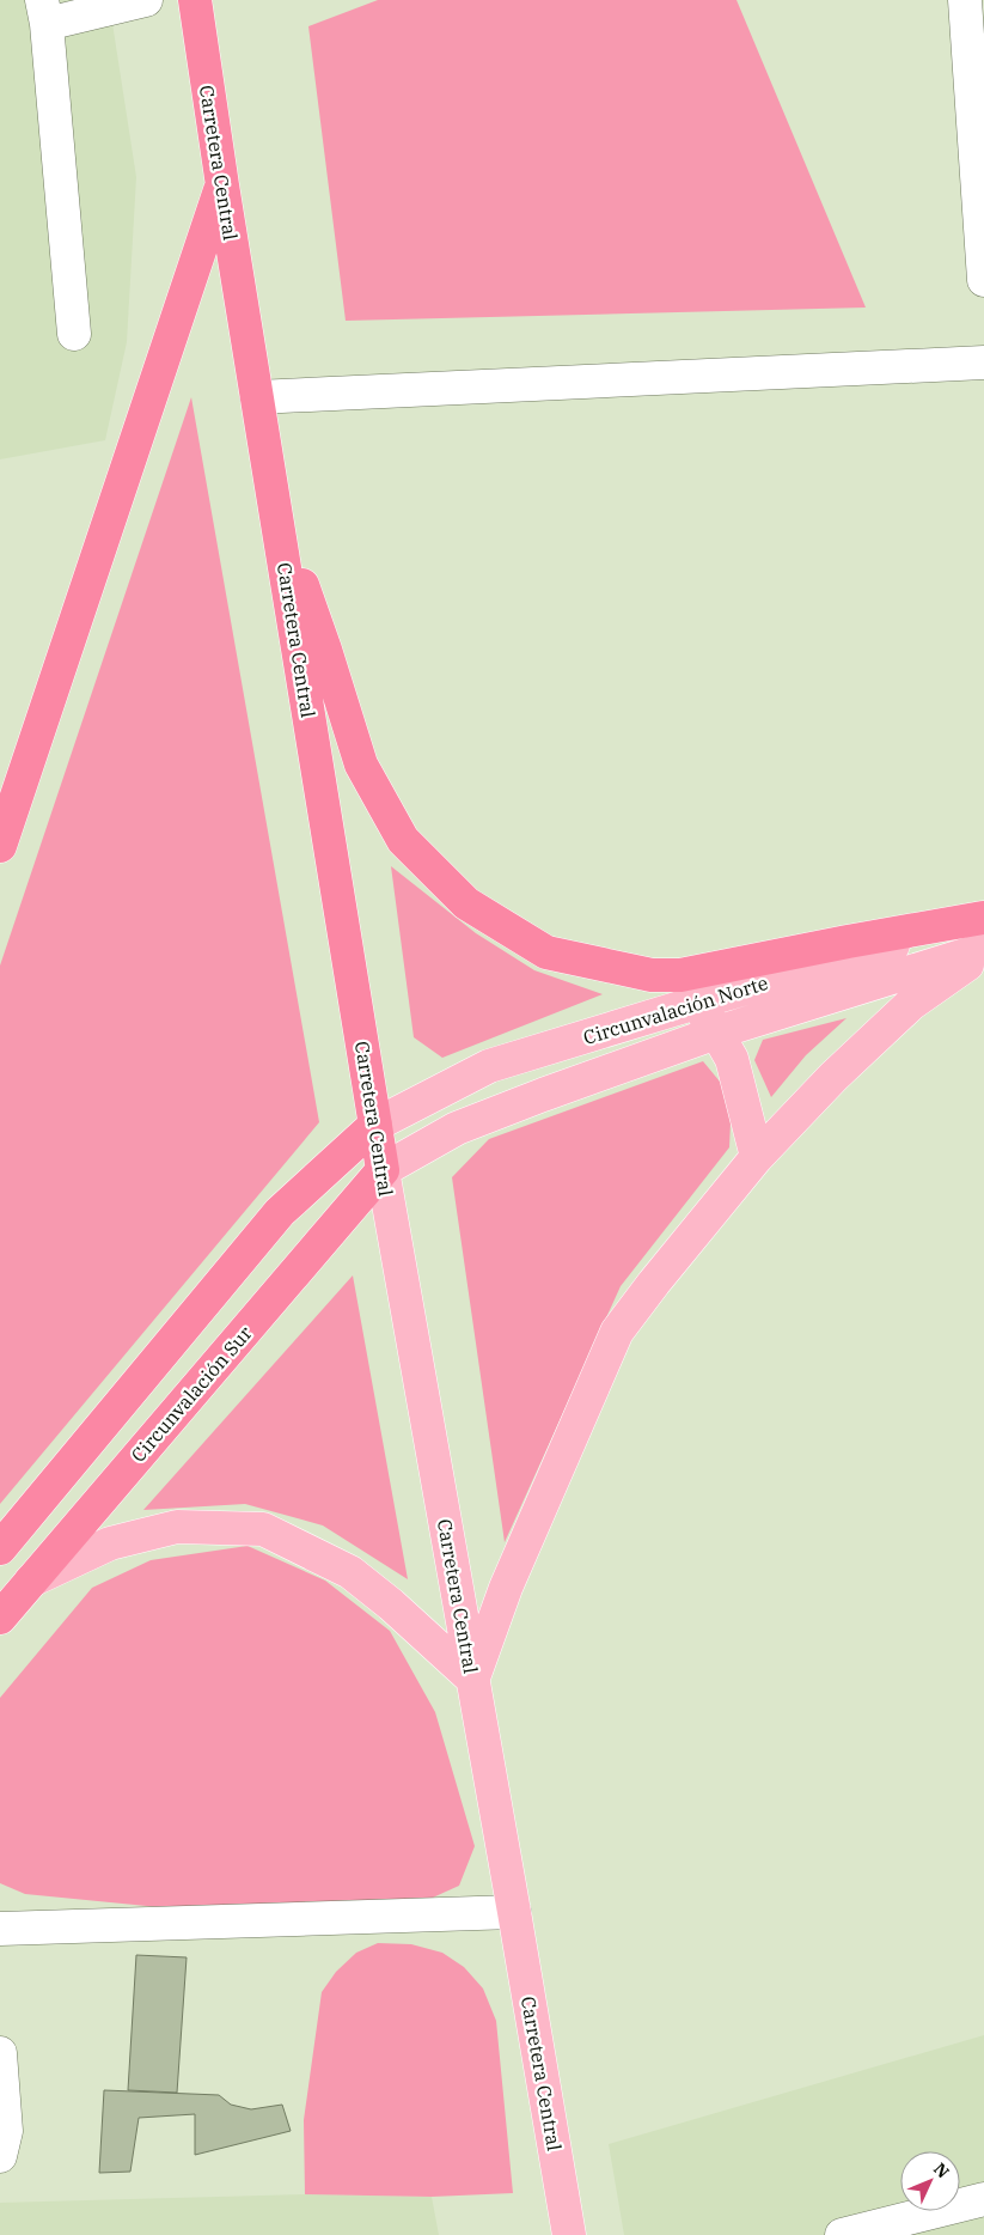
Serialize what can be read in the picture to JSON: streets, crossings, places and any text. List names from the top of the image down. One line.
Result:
{"streets":{"highway":["Carretera Central","Circunvalación Sur"],"main road":["Circunvalación Norte"]},"crossings":[["Carretera Central","Circunvalación Norte"],["Carretera Central","Circunvalación Sur"],["Circunvalación Norte","Circunvalación Sur"]],"north":"top right"}
